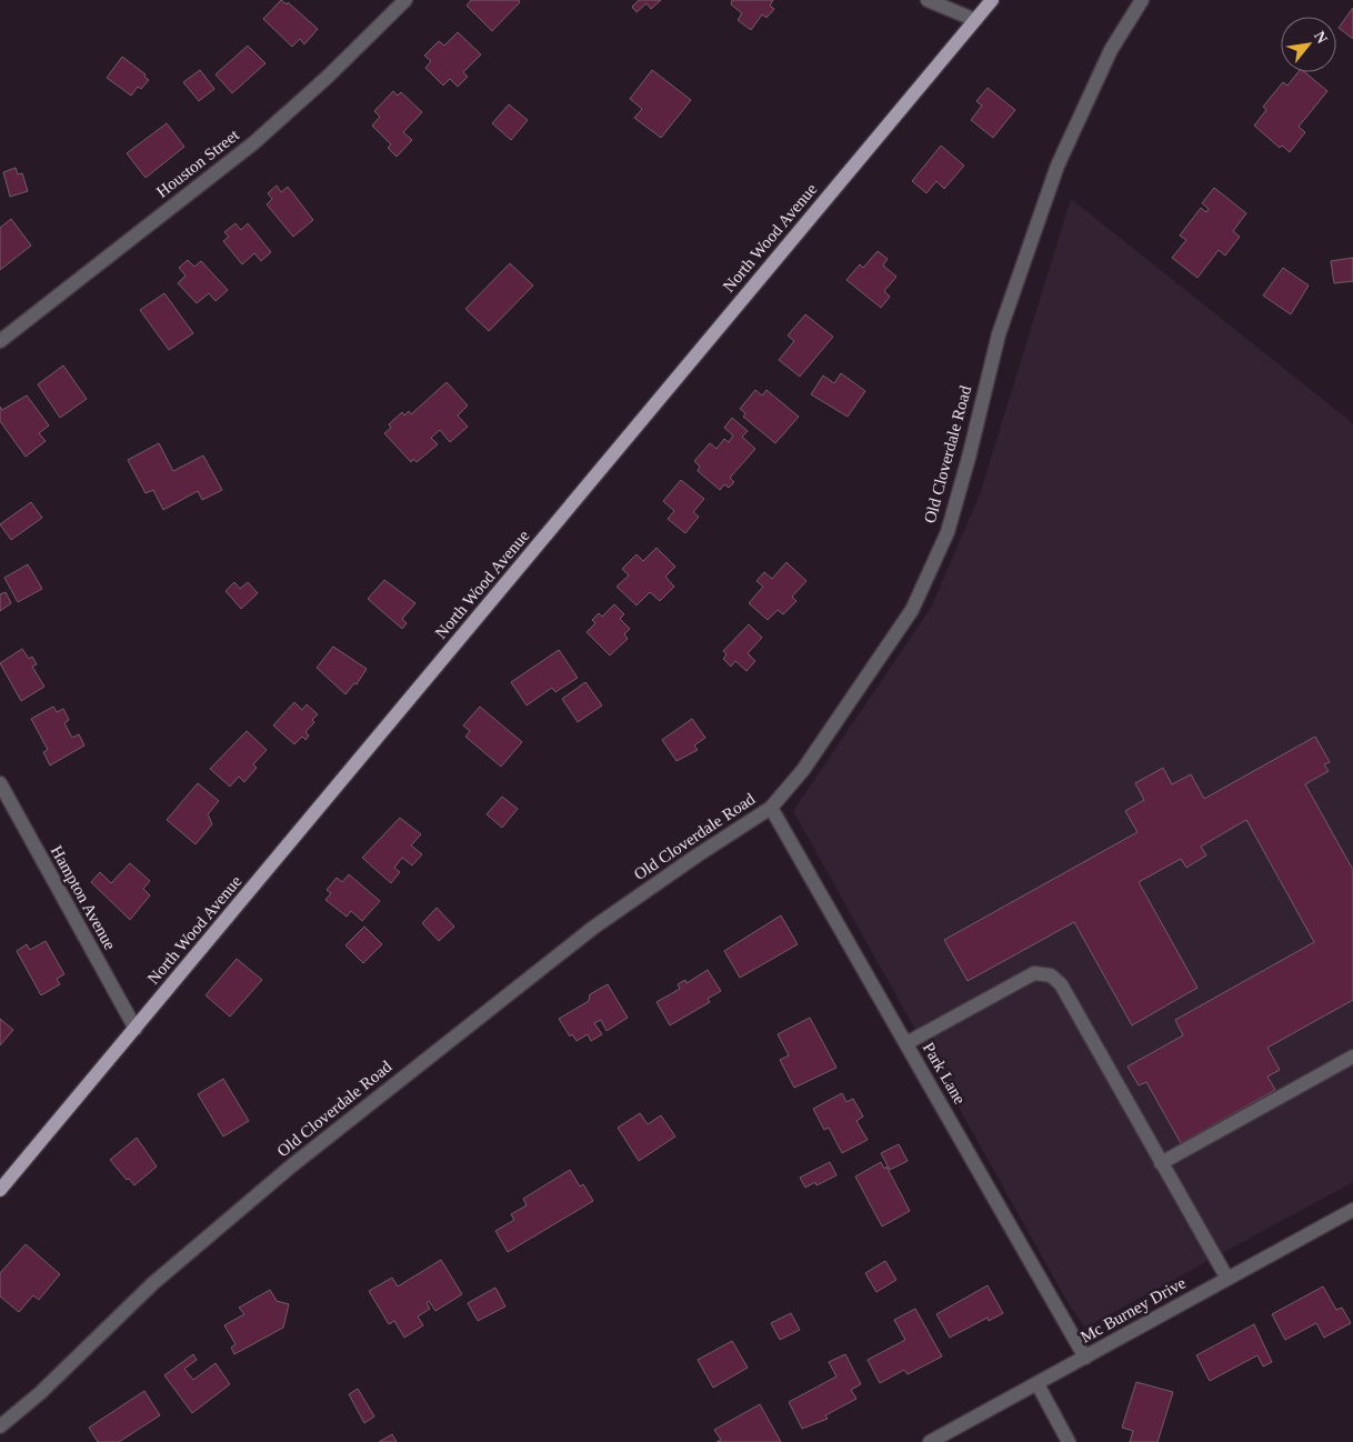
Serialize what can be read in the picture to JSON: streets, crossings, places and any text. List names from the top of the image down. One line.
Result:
{"streets":{"main road":["North Wood Avenue"],"street":["Houston Street","Old Cloverdale Road","Hampton Avenue","Park Lane","Mc Burney Drive"]},"crossings":[["North Wood Avenue","Hampton Avenue"],["Old Cloverdale Road","Park Lane"],["Park Lane","Mc Burney Drive"]],"north":"top right"}
